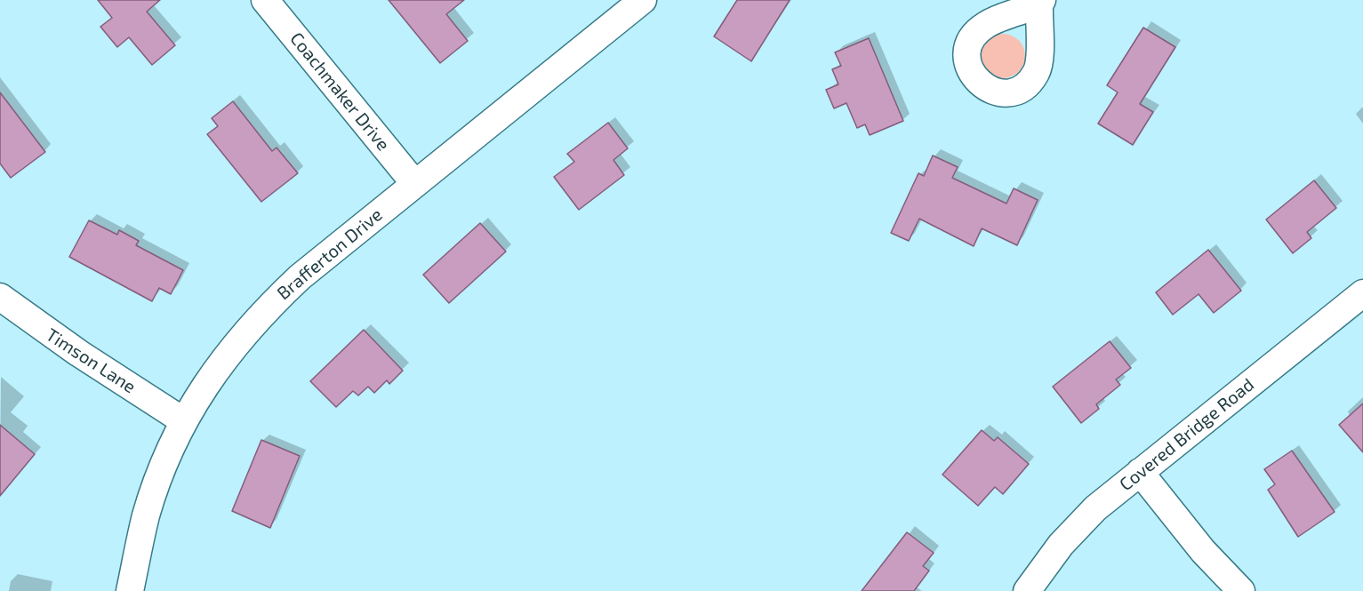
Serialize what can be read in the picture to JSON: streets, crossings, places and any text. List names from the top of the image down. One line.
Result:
{"streets":{"street":["Coachmaker Drive","Brafferton Drive","Timson Lane","Covered Bridge Road"]},"crossings":[["Coachmaker Drive","Brafferton Drive"],["Brafferton Drive","Timson Lane"]]}
